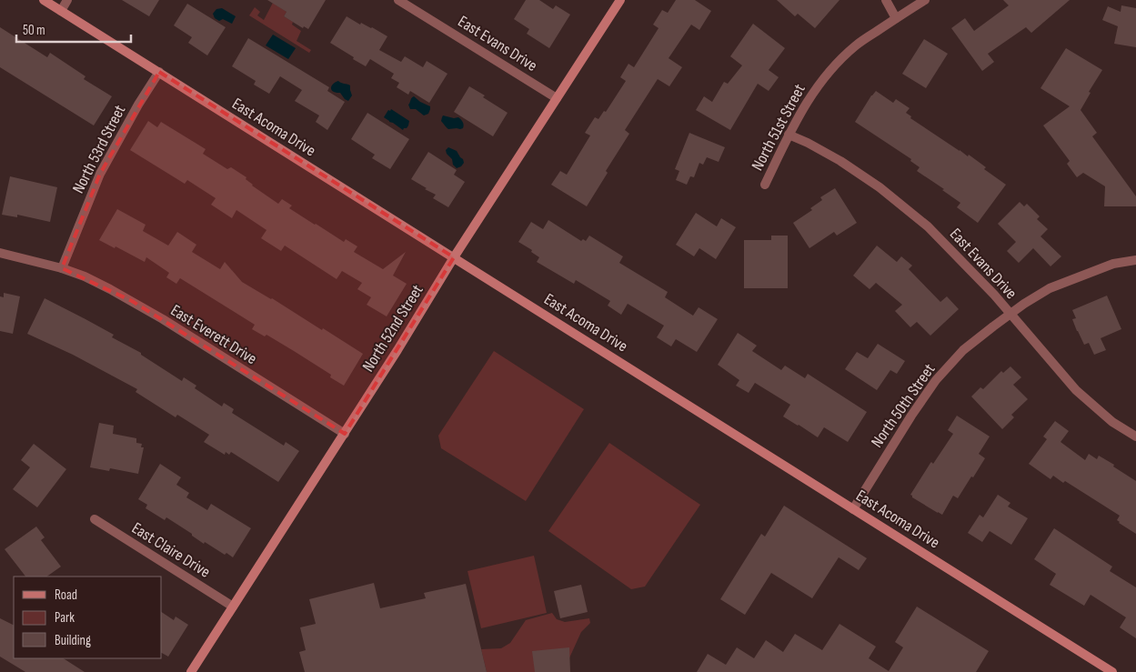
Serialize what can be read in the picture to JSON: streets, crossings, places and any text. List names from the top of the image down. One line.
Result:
{"streets":{"street":["East Evans Drive","East Acoma Drive","North 51st Street","North 53rd Street","North 52nd Street","East Everett Drive","North 50th Street","East Claire Drive"]},"crossings":[["East Evans Drive","North 51st Street"],["East Evans Drive","North 52nd Street"],["East Evans Drive","North 50th Street"],["East Acoma Drive","North 53rd Street"],["East Acoma Drive","North 52nd Street"],["East Acoma Drive","North 50th Street"],["North 53rd Street","East Everett Drive"],["North 52nd Street","East Everett Drive"],["North 52nd Street","East Claire Drive"]],"legend":["Road","Park","Building"],"scale_bar":"50 m"}
